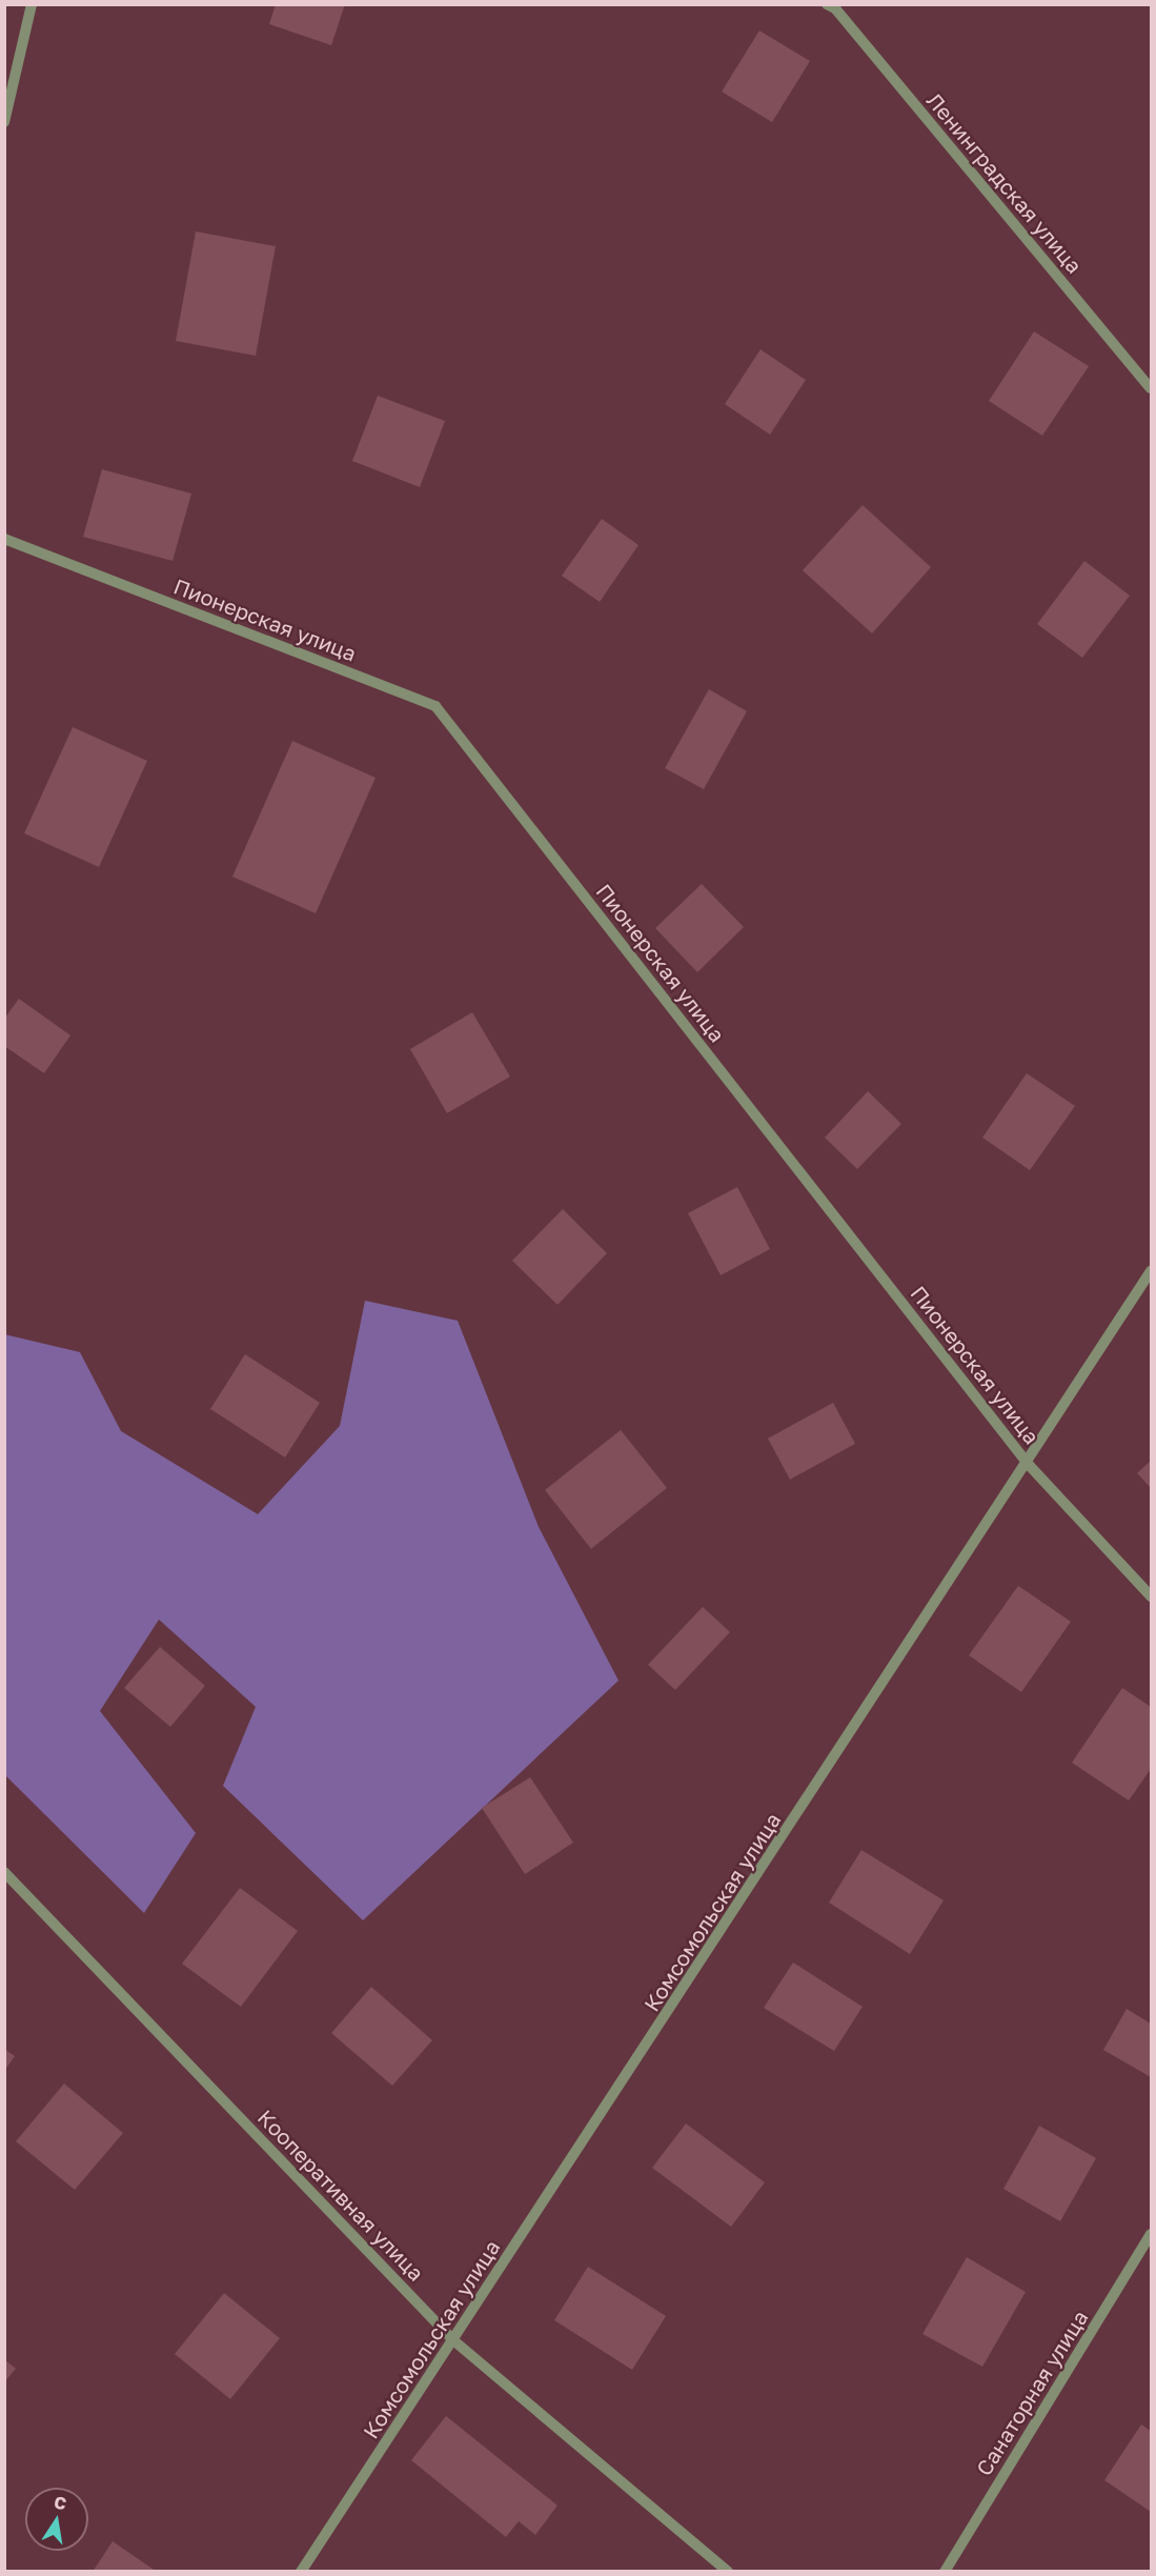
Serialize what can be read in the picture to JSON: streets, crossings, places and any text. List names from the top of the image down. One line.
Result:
{"streets":{"street":["Ленинградская улица","Пионерская улица","Комсомольская улица","Кооперативная улица","Санаторная улица"]},"crossings":[["Пионерская улица","Комсомольская улица"],["Комсомольская улица","Кооперативная улица"]],"north":"top"}
